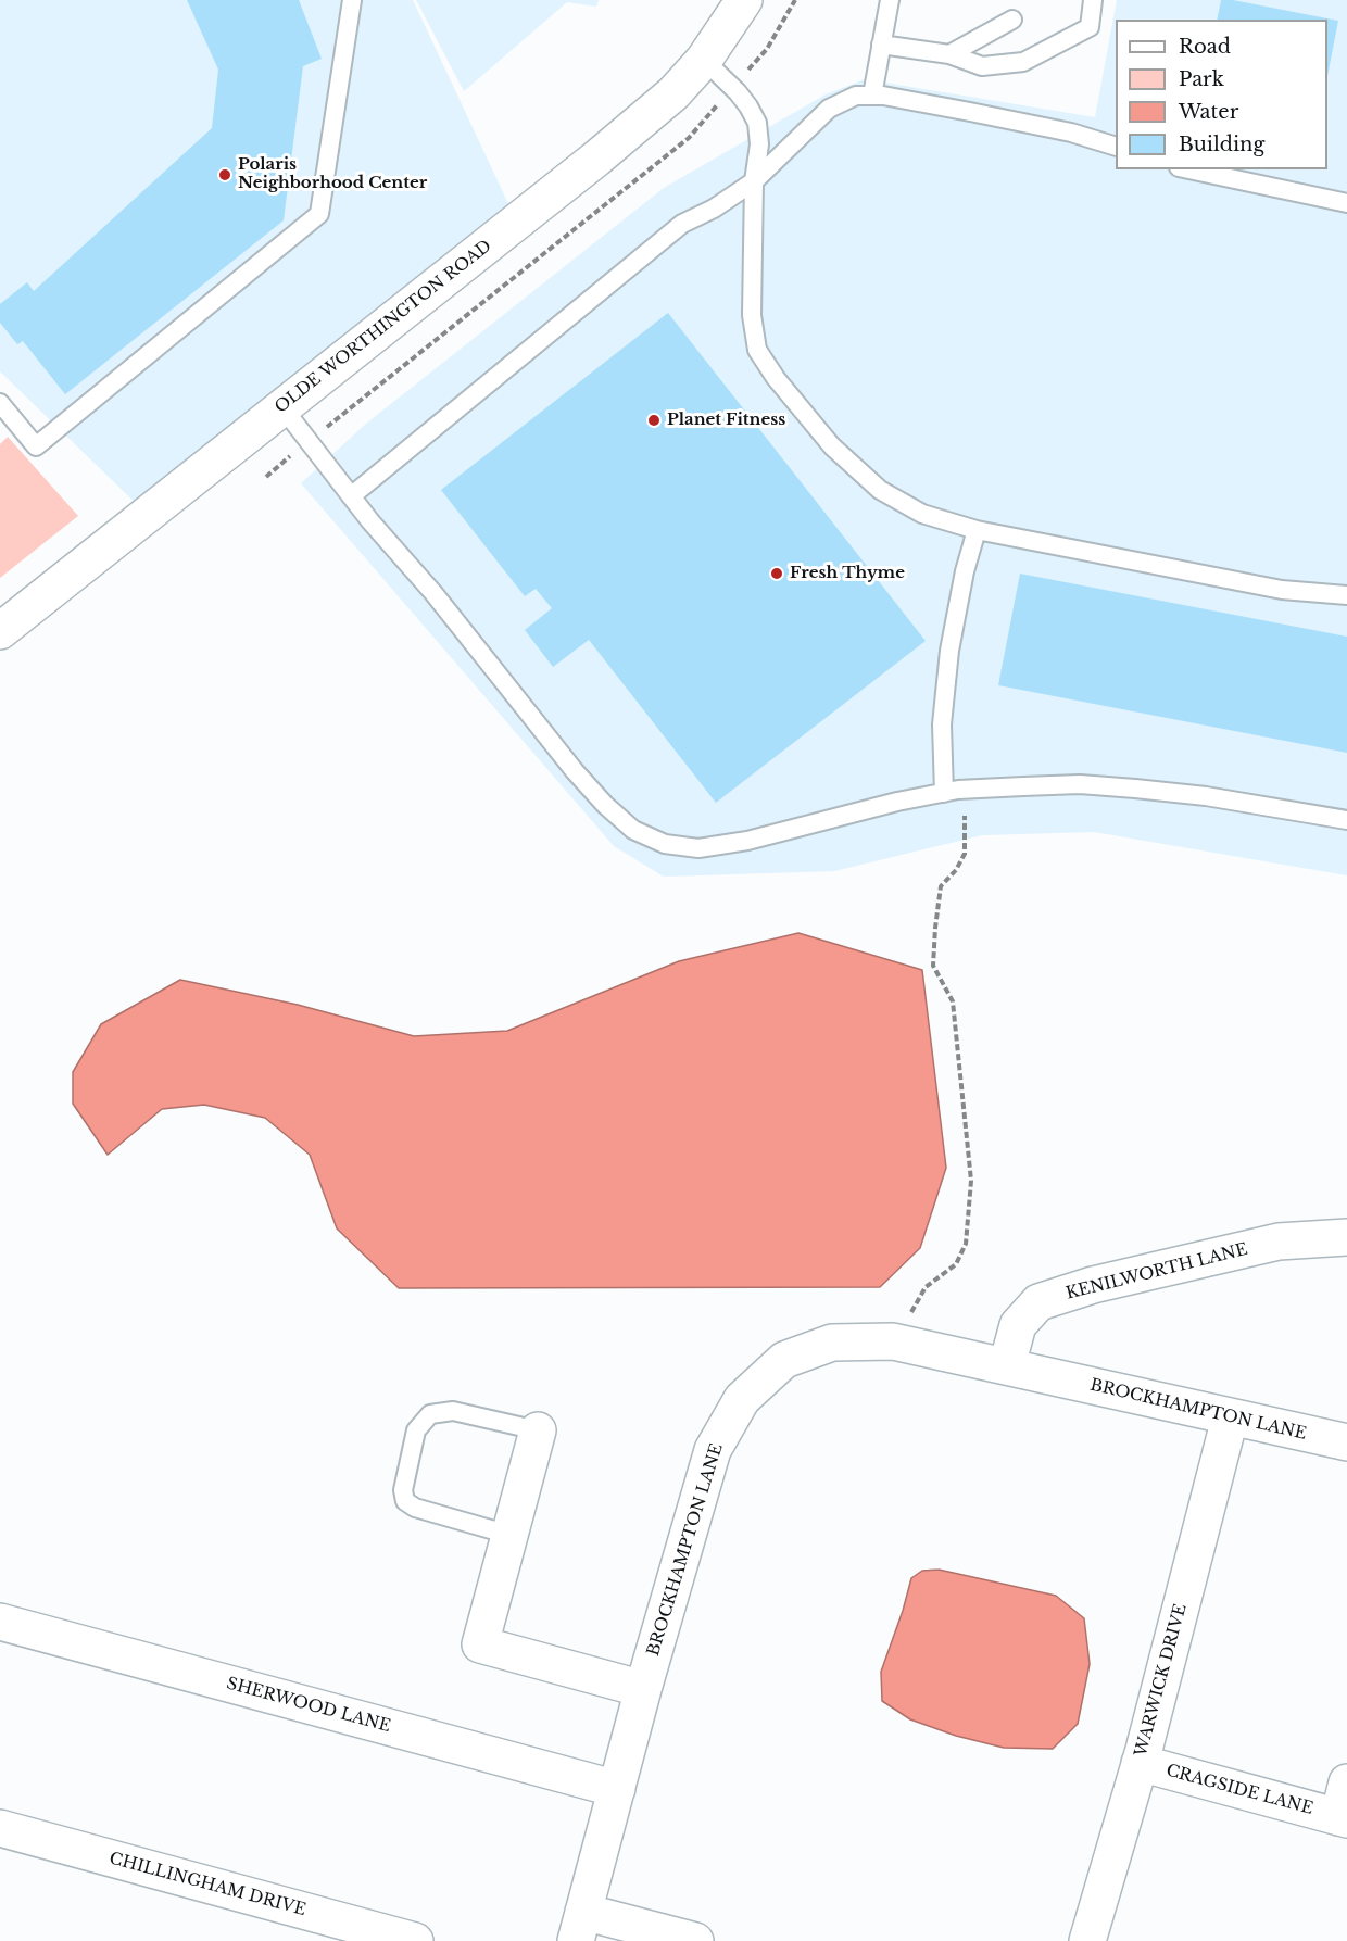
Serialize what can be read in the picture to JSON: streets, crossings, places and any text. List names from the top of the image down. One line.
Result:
{"streets":{"street":["OLDE WORTHINGTON ROAD","KENILWORTH LANE","BROCKHAMPTON LANE","WARWICK DRIVE","SHERWOOD LANE","CRAGSIDE LANE","CHILLINGHAM DRIVE"]},"crossings":[["KENILWORTH LANE","BROCKHAMPTON LANE"],["BROCKHAMPTON LANE","WARWICK DRIVE"],["BROCKHAMPTON LANE","SHERWOOD LANE"],["WARWICK DRIVE","CRAGSIDE LANE"]],"places":["Polaris Neighborhood Center","Planet Fitness","Fresh Thyme"],"legend":["Road","Park","Water","Building"]}
